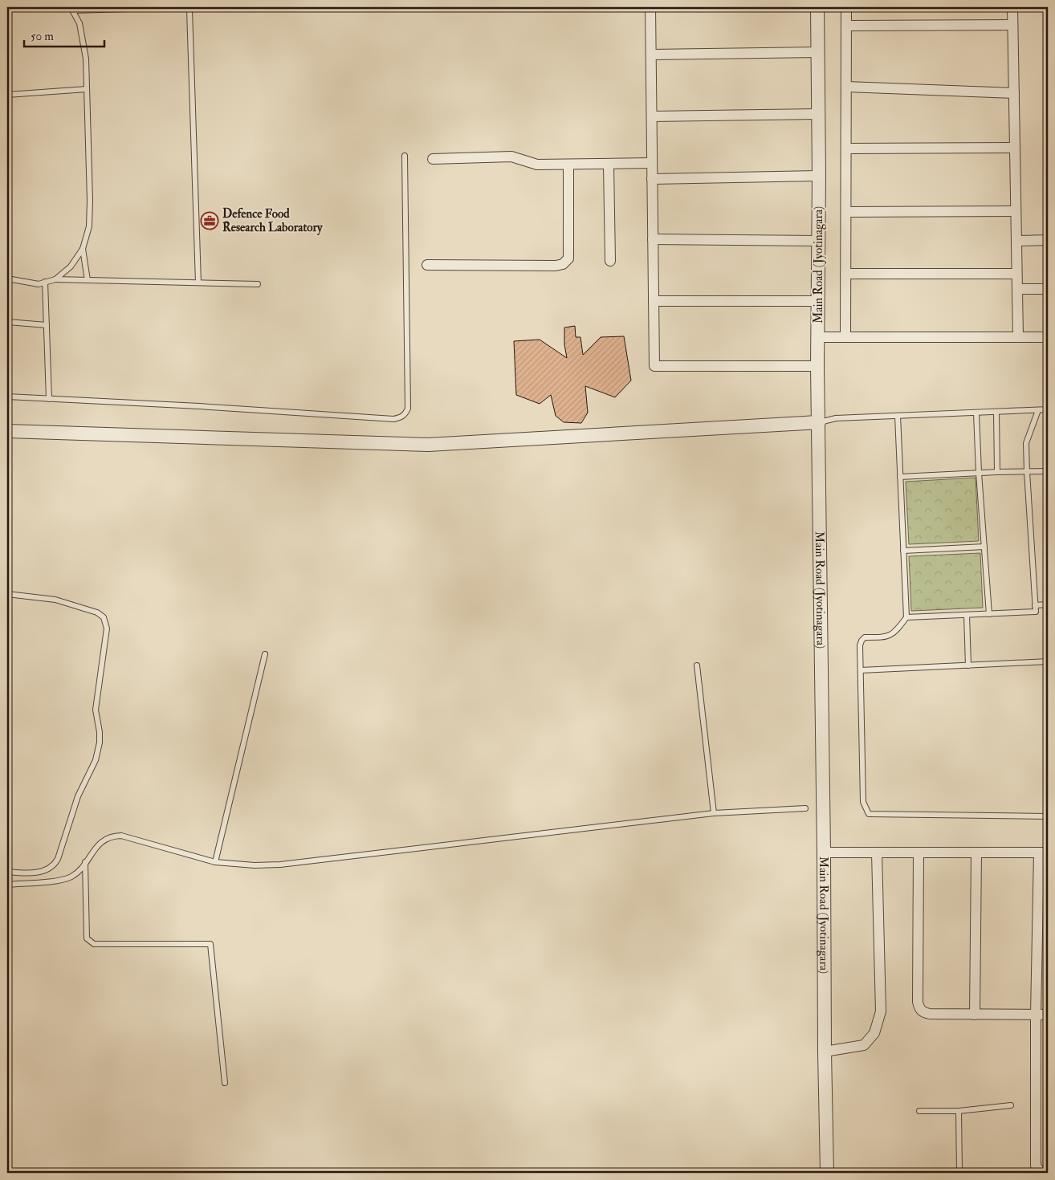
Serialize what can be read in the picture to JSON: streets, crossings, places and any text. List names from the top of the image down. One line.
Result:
{"streets":{"street":["Main Road (Jyotinagara)"]},"places":{"office":["Defence Food Research Laboratory"]},"scale_bar":"50 m"}
